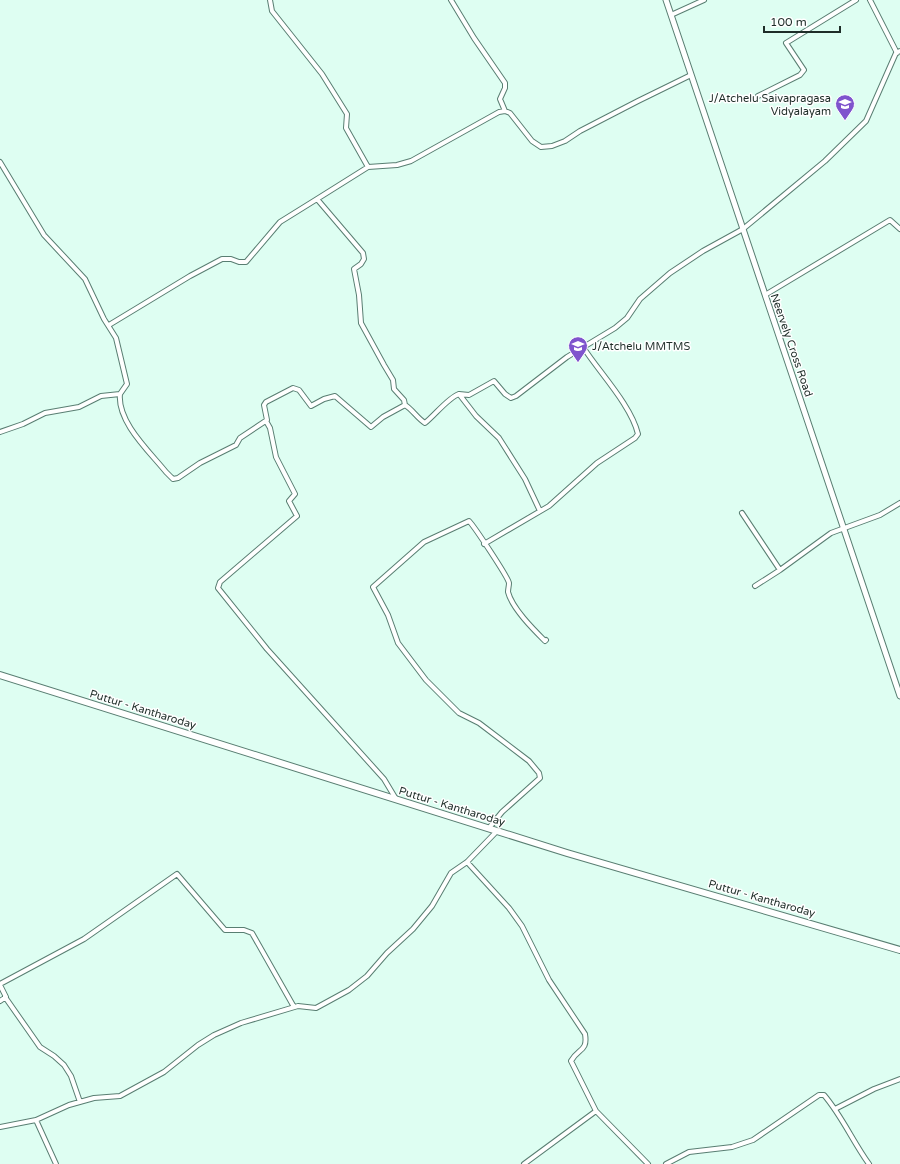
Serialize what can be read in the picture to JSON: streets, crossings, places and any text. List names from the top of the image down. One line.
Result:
{"streets":{"main road":["Puttur - Kantharoday"],"street":["Neervely Cross Road"]},"places":{"school or university":["J/Atchelu Saivapragasa Vidyalayam","J/Atchelu MMTMS"]},"scale_bar":"100 m"}
